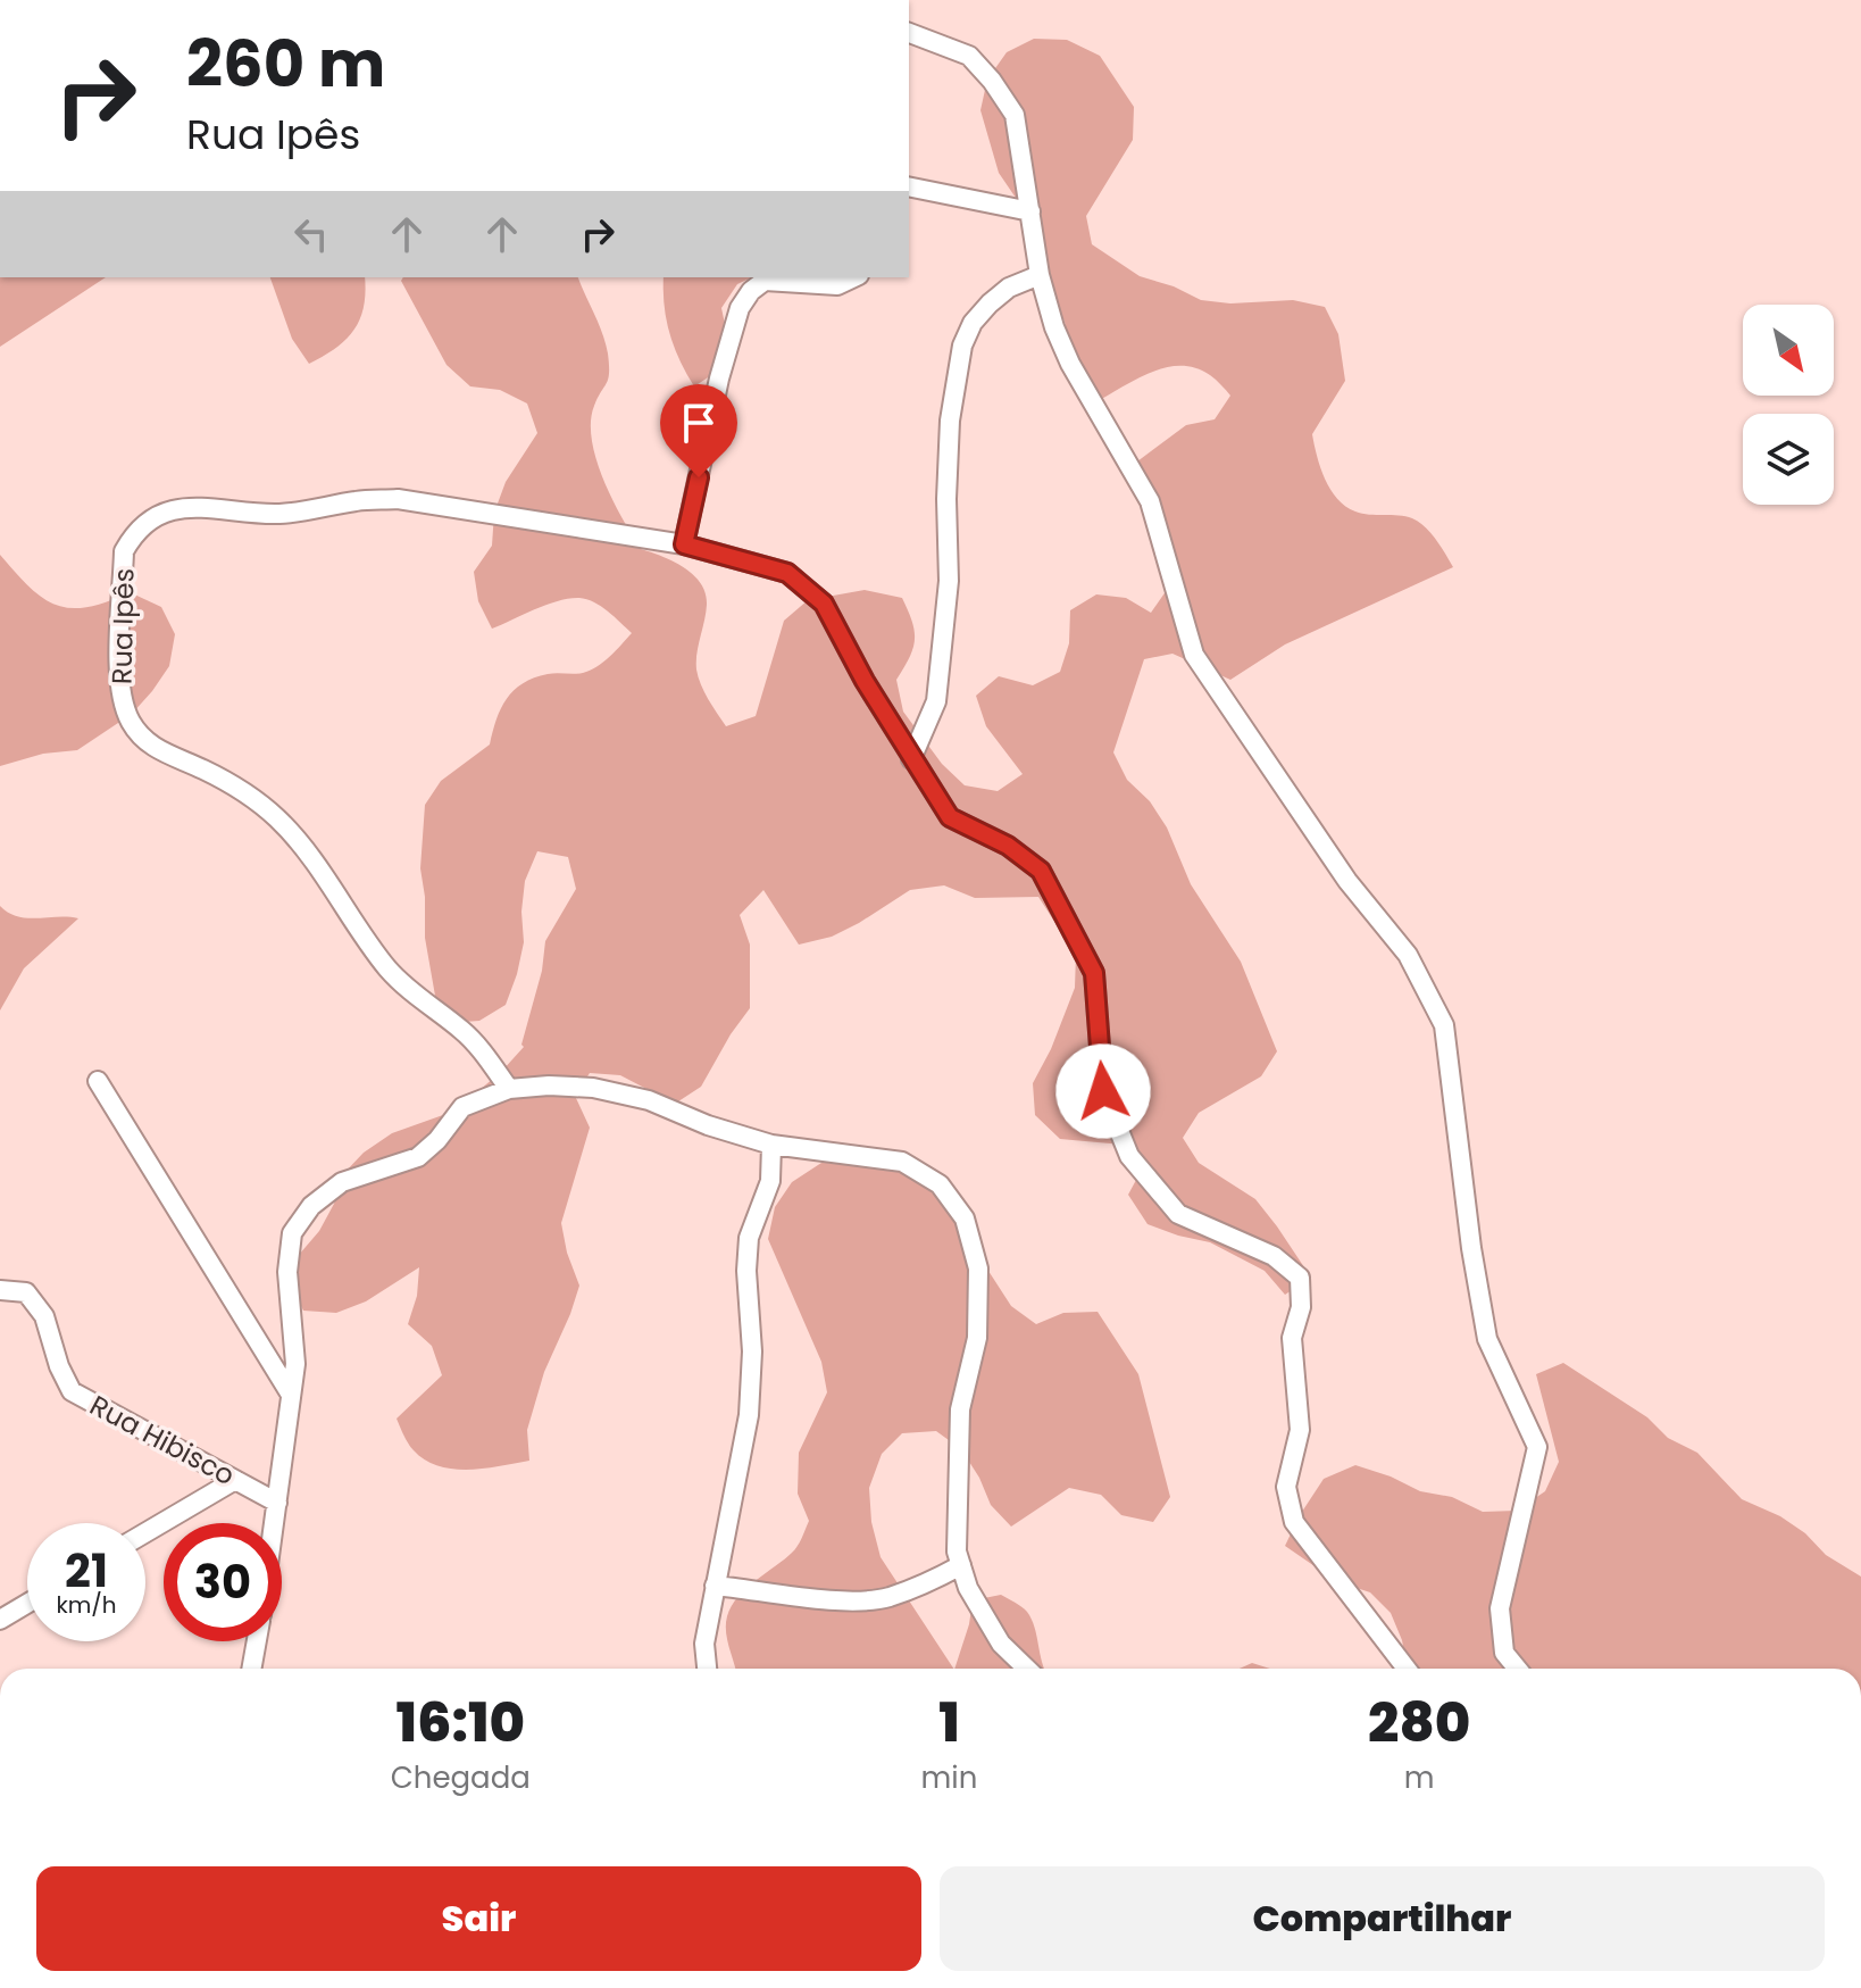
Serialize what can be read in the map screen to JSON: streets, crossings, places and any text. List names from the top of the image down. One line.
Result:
{"streets":{"street":["Rua Ipês","Rua Hibisco"]},"north":"bottom right","page":{"turn":["260 m","Rua Ipês"],"speed":"21 km/h","limit":"30","eta":["16:10","Chegada","1","min","280","m"],"buttons":["Sair","Compartilhar"]}}
